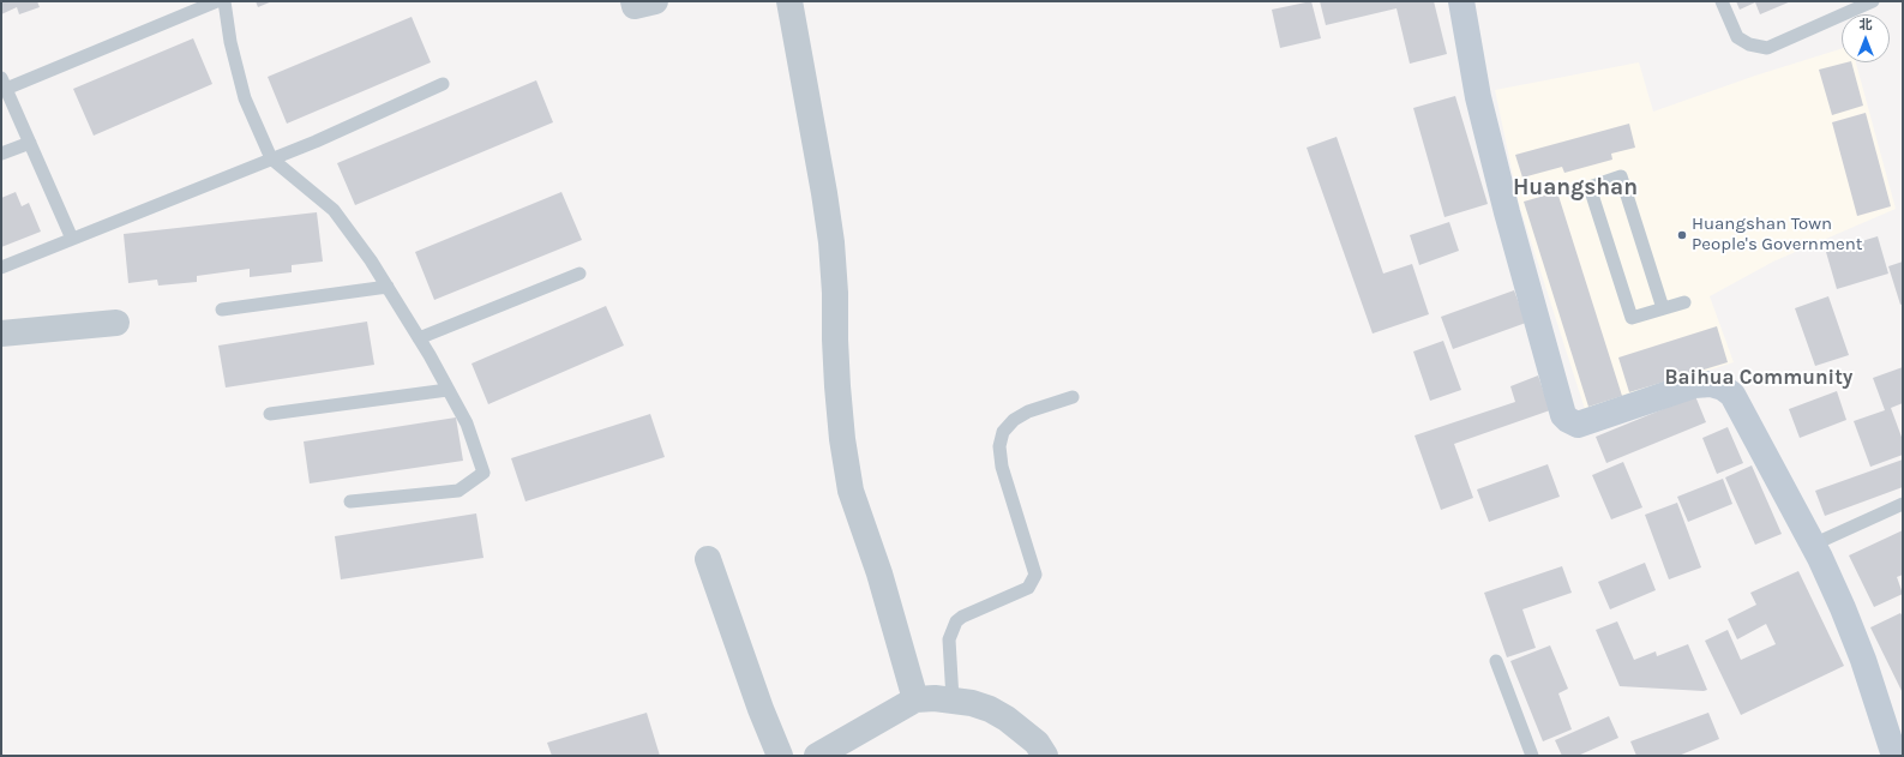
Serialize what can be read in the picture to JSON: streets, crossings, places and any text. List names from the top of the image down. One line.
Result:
{"districts":["Huangshan","Baihua Community"],"places":["Huangshan Town People's Government"],"north":"top"}
